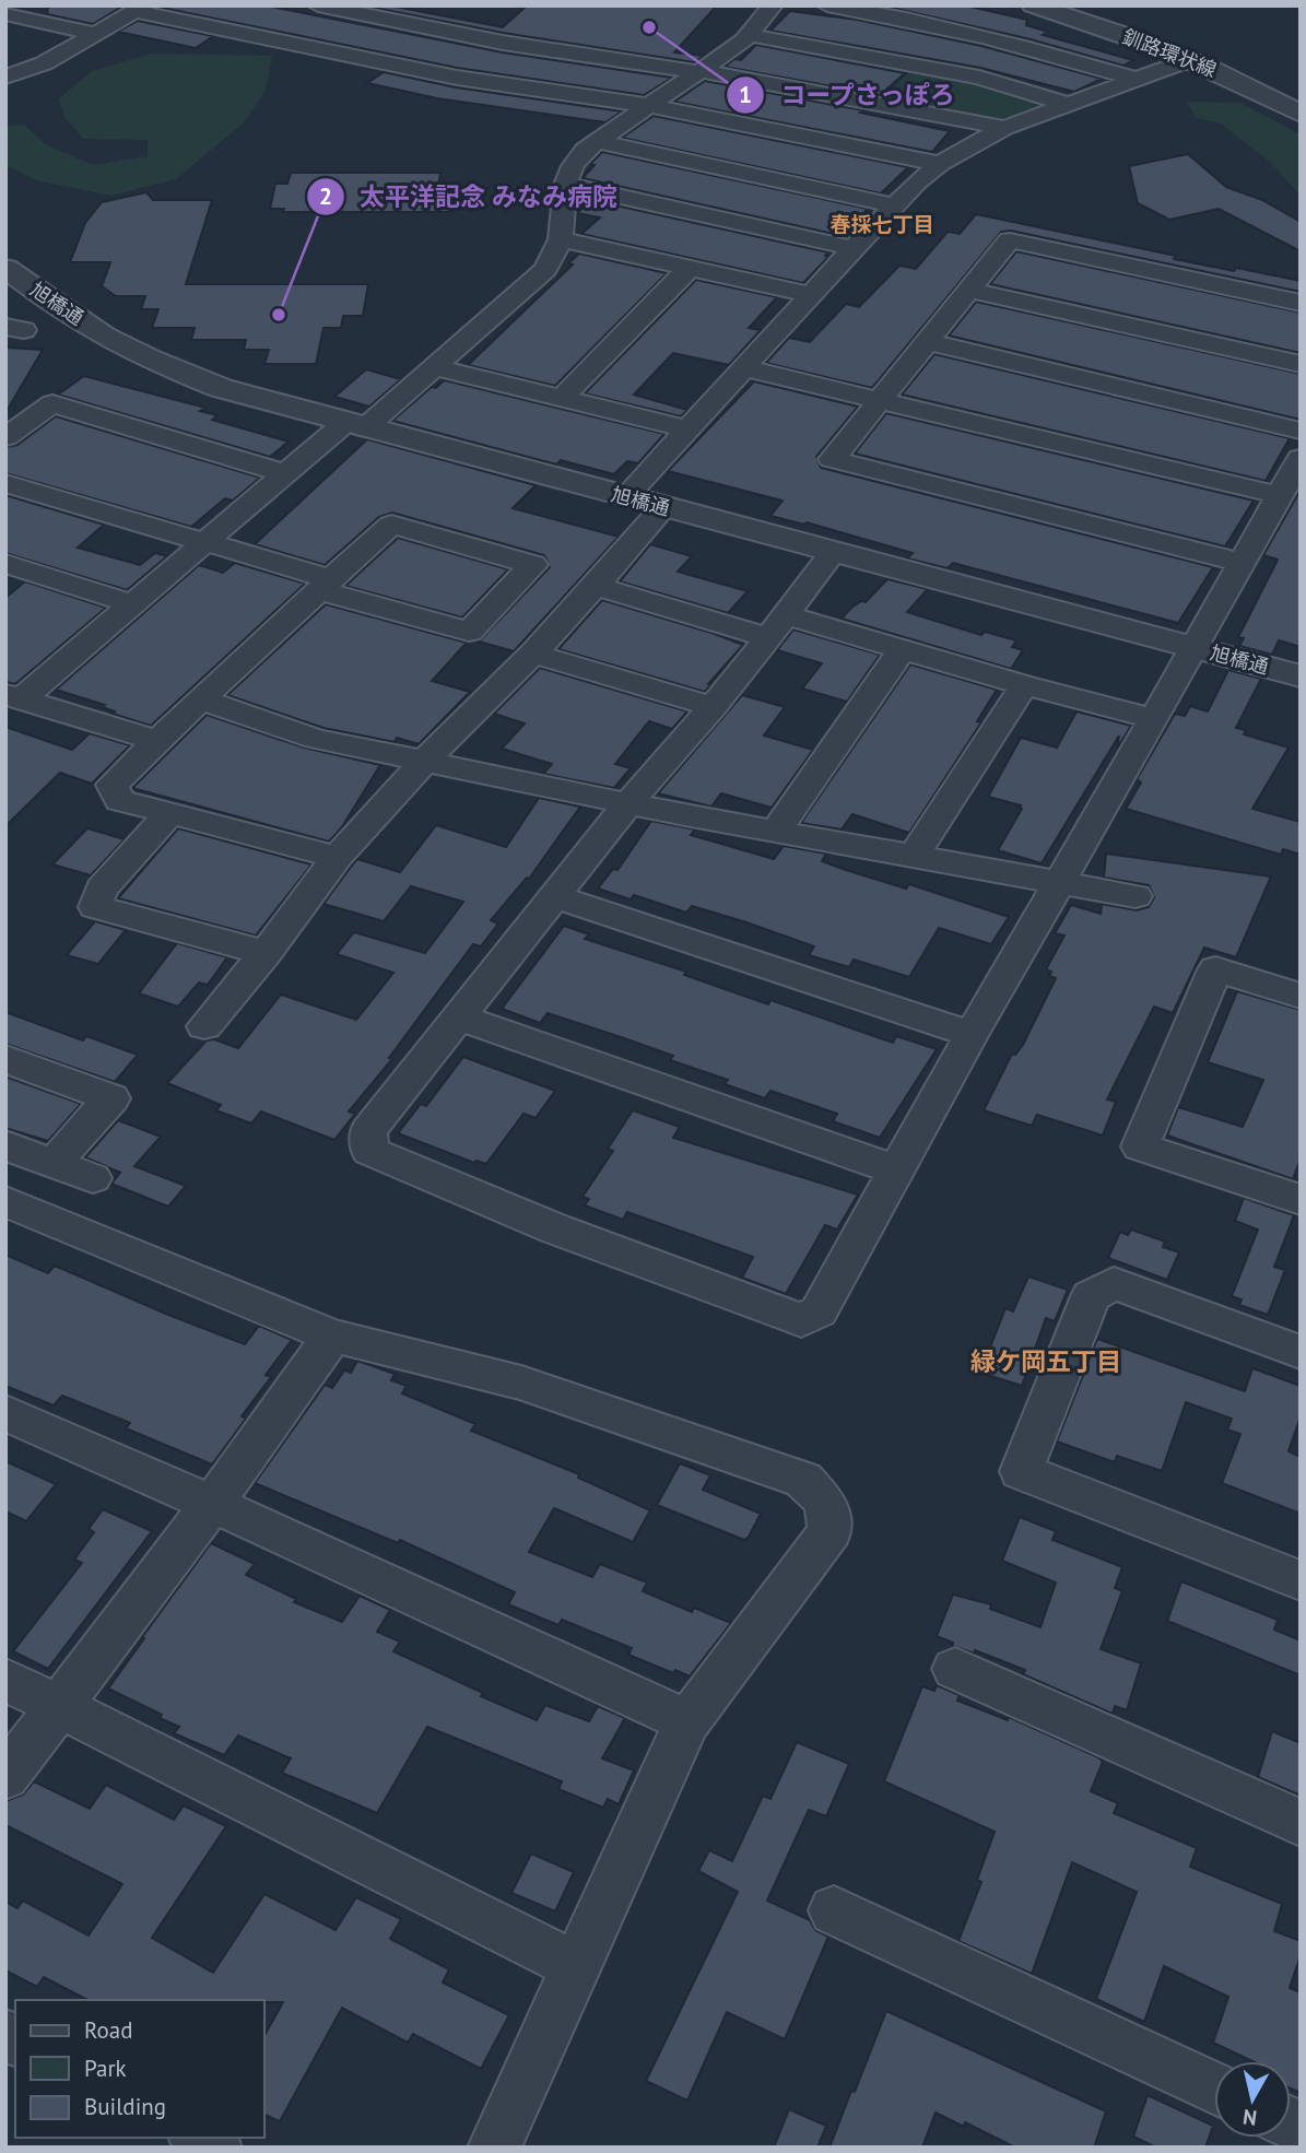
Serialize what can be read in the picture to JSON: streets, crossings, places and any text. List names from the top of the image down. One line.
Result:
{"streets":{"street":["釧路環状線","旭橋通"]},"districts":["春採七丁目","緑ケ岡五丁目"],"places":["コープさっぽろ","太平洋記念 みなみ病院"],"legend":["Road","Park","Building"],"north":"bottom"}
